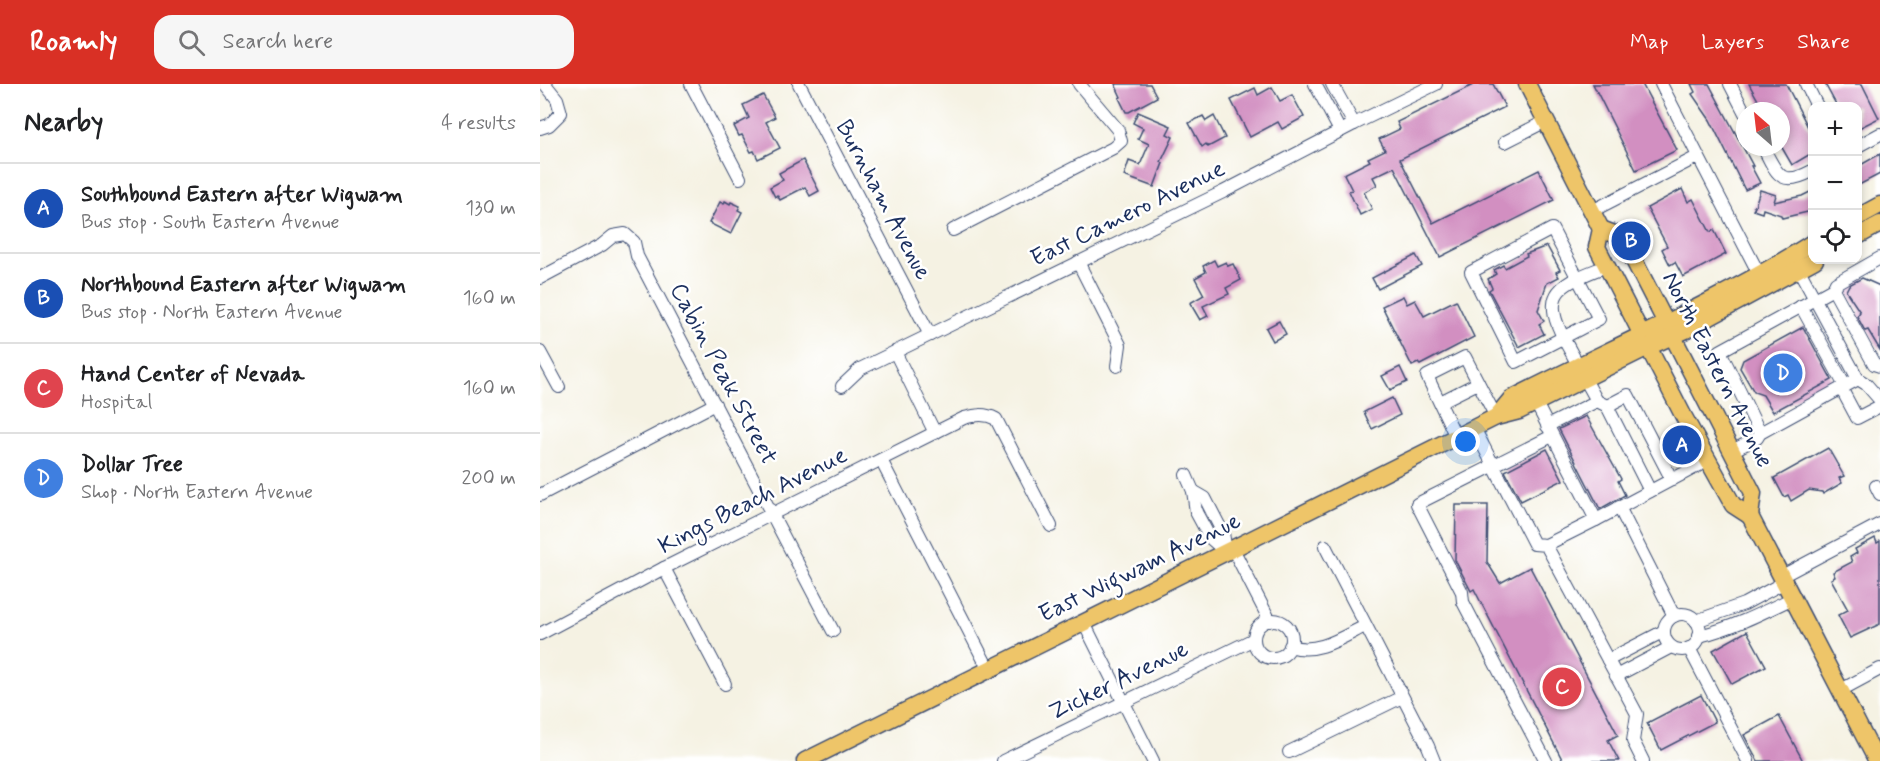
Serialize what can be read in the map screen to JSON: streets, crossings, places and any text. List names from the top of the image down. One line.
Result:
{"streets":{"main road":["North Eastern Avenue","East Wigwam Avenue"],"street":["Burnham Avenue","East Camero Avenue","Cabin Peak Street","Kings Beach Avenue","Zicker Avenue"]},"crossings":[["Burnham Avenue","East Camero Avenue"],["North Eastern Avenue","East Wigwam Avenue"],["Cabin Peak Street","Kings Beach Avenue"]],"north":"top left","page":{"header":"Roamly","search":"Search here","nav":["Map","Layers","Share"],"heading":["Nearby","4 results"],"map_buttons":["+","−"],"list":[{"mark":"A","name":"Southbound Eastern after Wigwam","note":"Bus stop · South Eastern Avenue","value":"130 m"},{"mark":"B","name":"Northbound Eastern after Wigwam","note":"Bus stop · North Eastern Avenue","value":"160 m"},{"mark":"C","name":"Hand Center of Nevada","note":"Hospital","value":"160 m"},{"mark":"D","name":"Dollar Tree","note":"Shop · North Eastern Avenue","value":"200 m"}],"pins":["B","D","A","C"]}}
